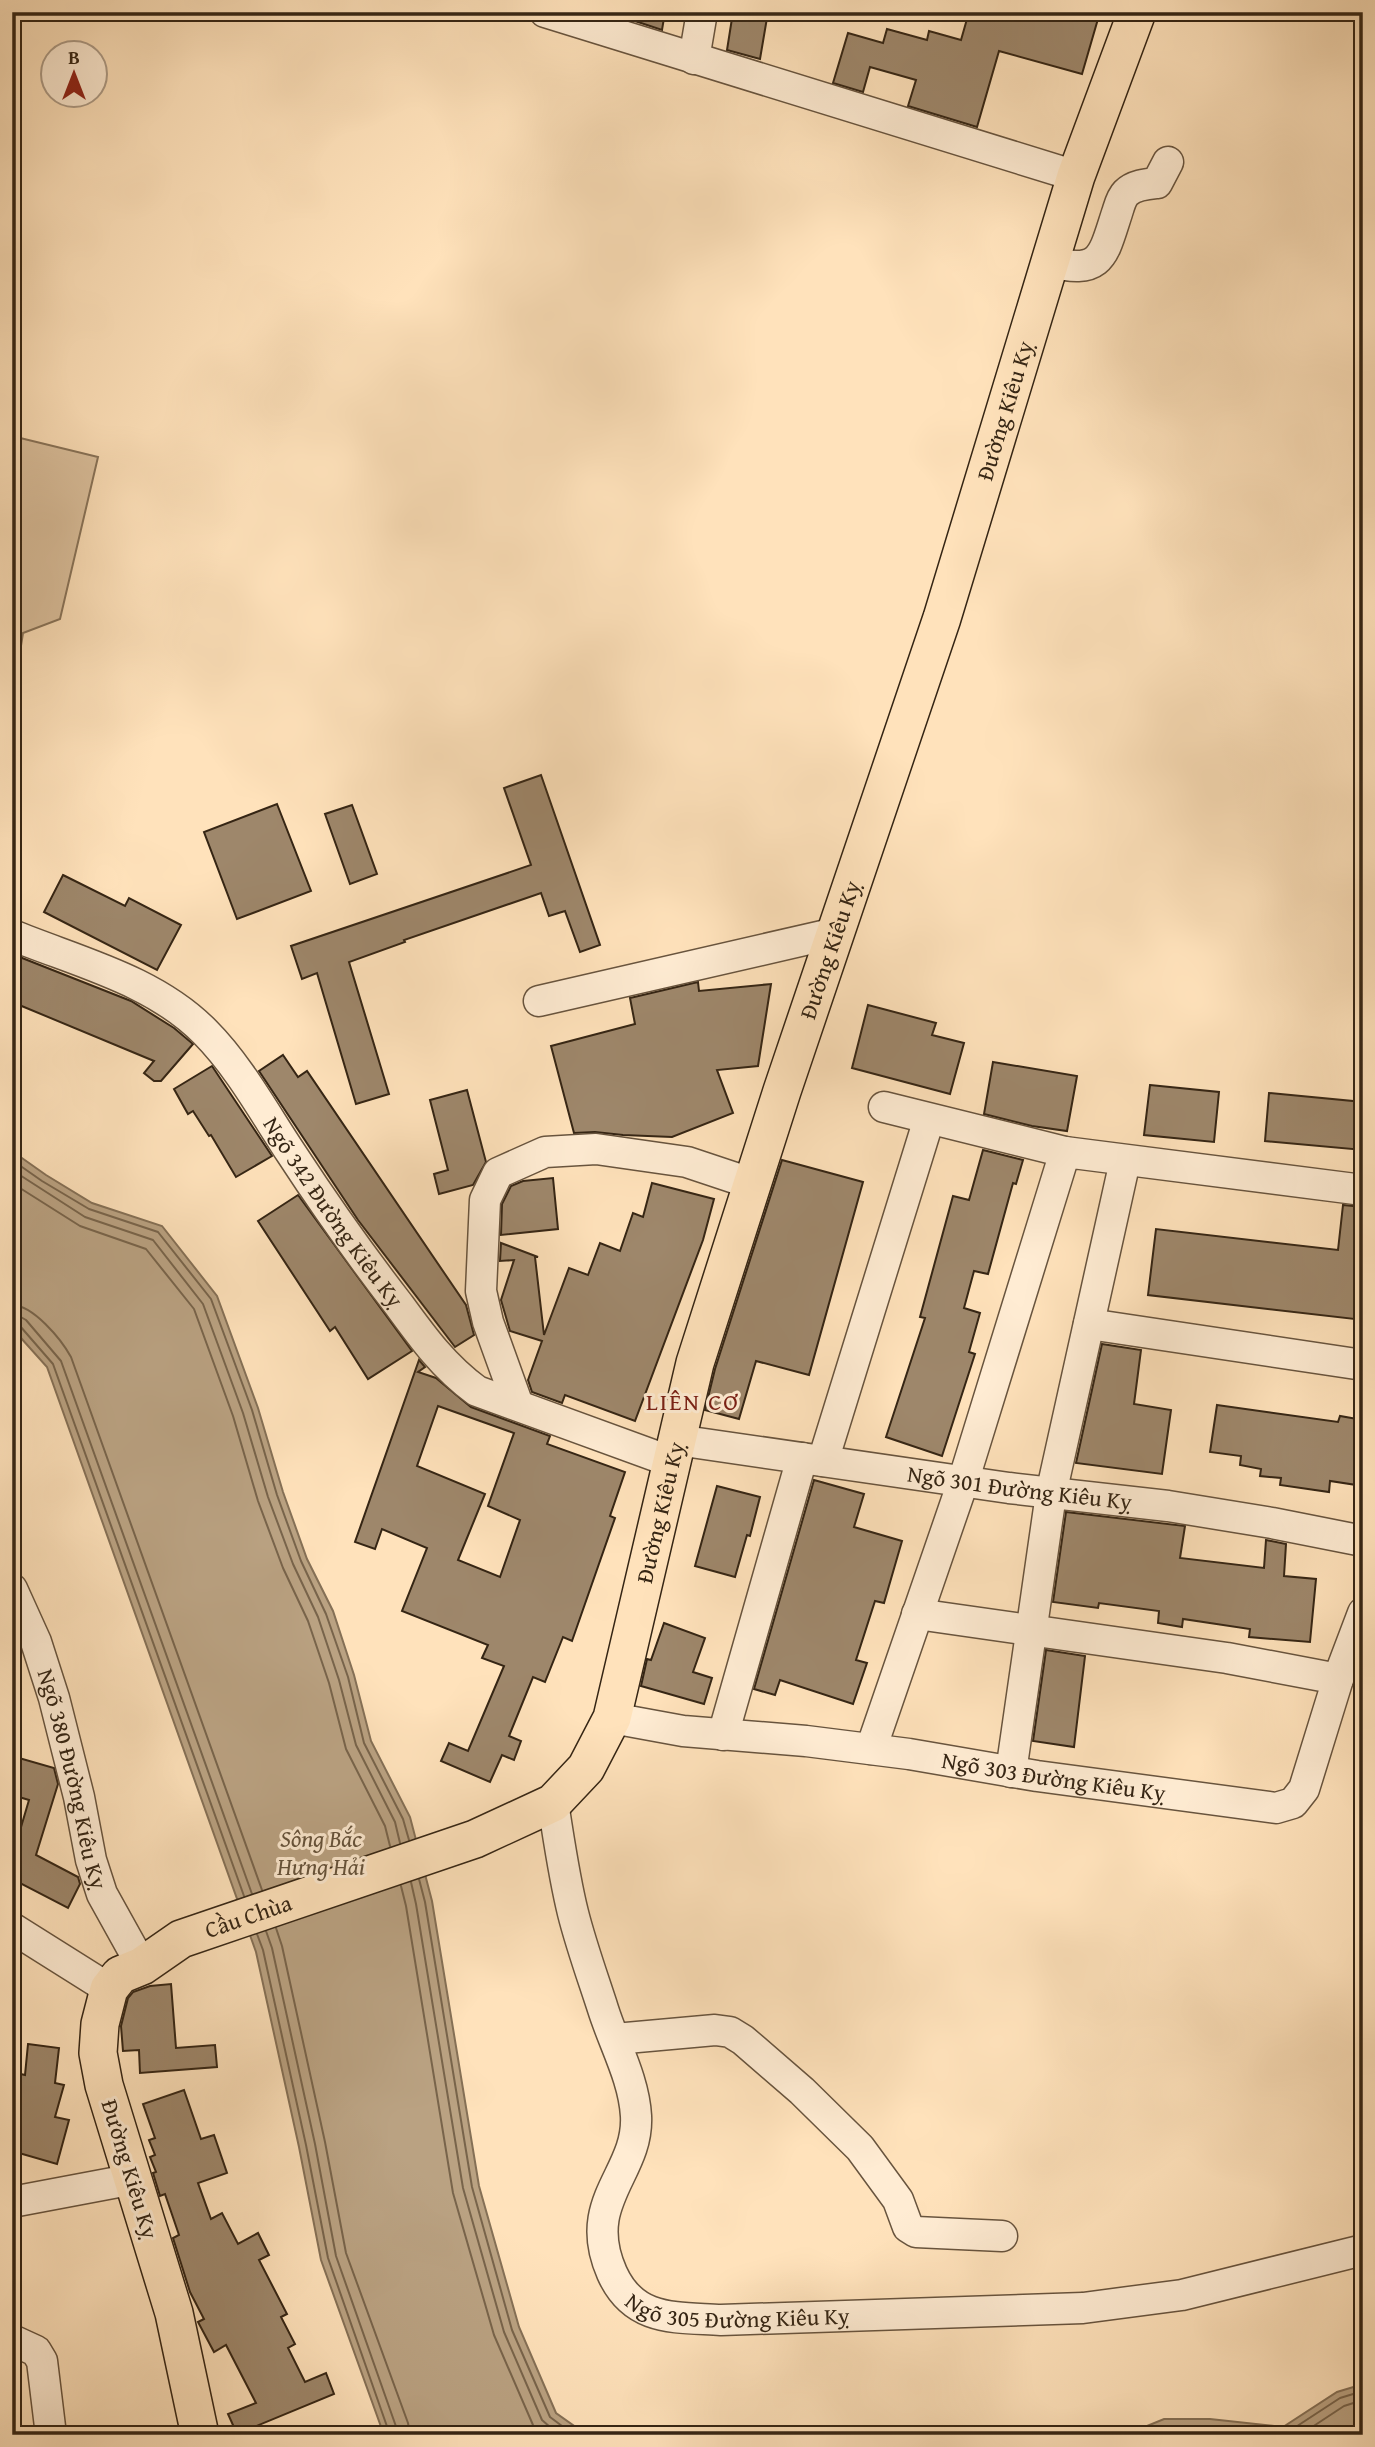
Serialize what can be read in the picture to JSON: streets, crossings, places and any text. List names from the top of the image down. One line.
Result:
{"streets":{"main road":["Đường Kiêu Kỵ","Cầu Chùa"],"street":["Ngõ 342 Đường Kiêu Kỵ","Ngõ 301 Đường Kiêu Kỵ","Ngõ 303 Đường Kiêu Kỵ","Ngõ 380 Đường Kiêu Kỵ","Ngõ 305 Đường Kiêu Kỵ"]},"crossings":[["Đường Kiêu Kỵ","Ngõ 342 Đường Kiêu Kỵ"],["Đường Kiêu Kỵ","Ngõ 301 Đường Kiêu Kỵ"],["Đường Kiêu Kỵ","Ngõ 303 Đường Kiêu Kỵ"],["Đường Kiêu Kỵ","Cầu Chùa"],["Đường Kiêu Kỵ","Ngõ 305 Đường Kiêu Kỵ"],["Ngõ 342 Đường Kiêu Kỵ","Ngõ 301 Đường Kiêu Kỵ"],["Ngõ 380 Đường Kiêu Kỵ","Cầu Chùa"]],"districts":["LIÊN CƠ"],"water":["Sông Bắc Hưng Hải"],"north":"top"}
